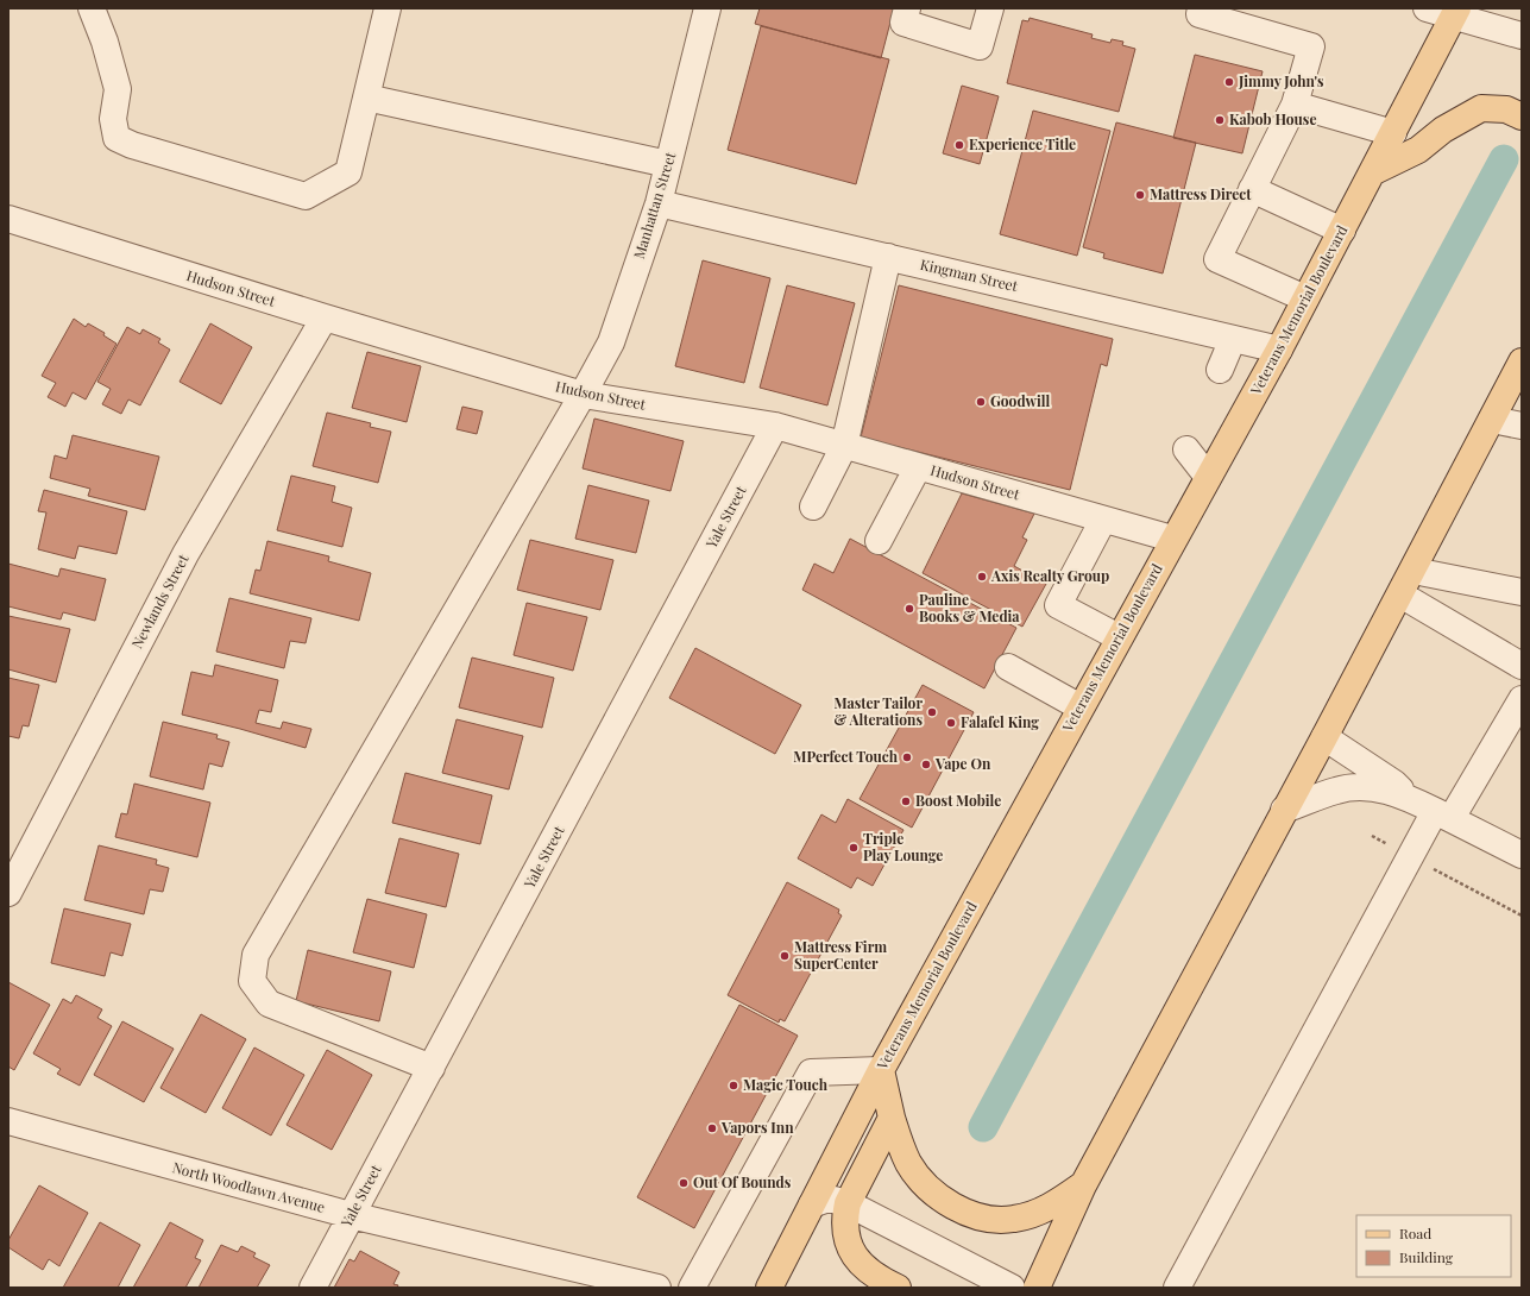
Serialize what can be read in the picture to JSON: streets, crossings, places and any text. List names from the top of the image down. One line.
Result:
{"streets":{"main road":["Veterans Memorial Boulevard"],"street":["Manhattan Street","Kingman Street","Hudson Street","Yale Street","Newlands Street","North Woodlawn Avenue"]},"crossings":[["Manhattan Street","Kingman Street"],["Manhattan Street","Hudson Street"],["Manhattan Street","Yale Street"],["Kingman Street","Veterans Memorial Boulevard"],["Hudson Street","Veterans Memorial Boulevard"],["Hudson Street","Yale Street"],["Hudson Street","Newlands Street"],["Yale Street","North Woodlawn Avenue"]],"places":["Jimmy John's","Kabob House","Experience Title","Mattress Direct","Goodwill","Axis Realty Group","Pauline Books & Media","Master Tailor & Alterations","Falafel King","MPerfect Touch","Vape On","Boost Mobile","Triple Play Lounge","Mattress Firm SuperCenter","Magic Touch","Vapors Inn","Out Of Bounds"],"legend":["Road","Building"]}
